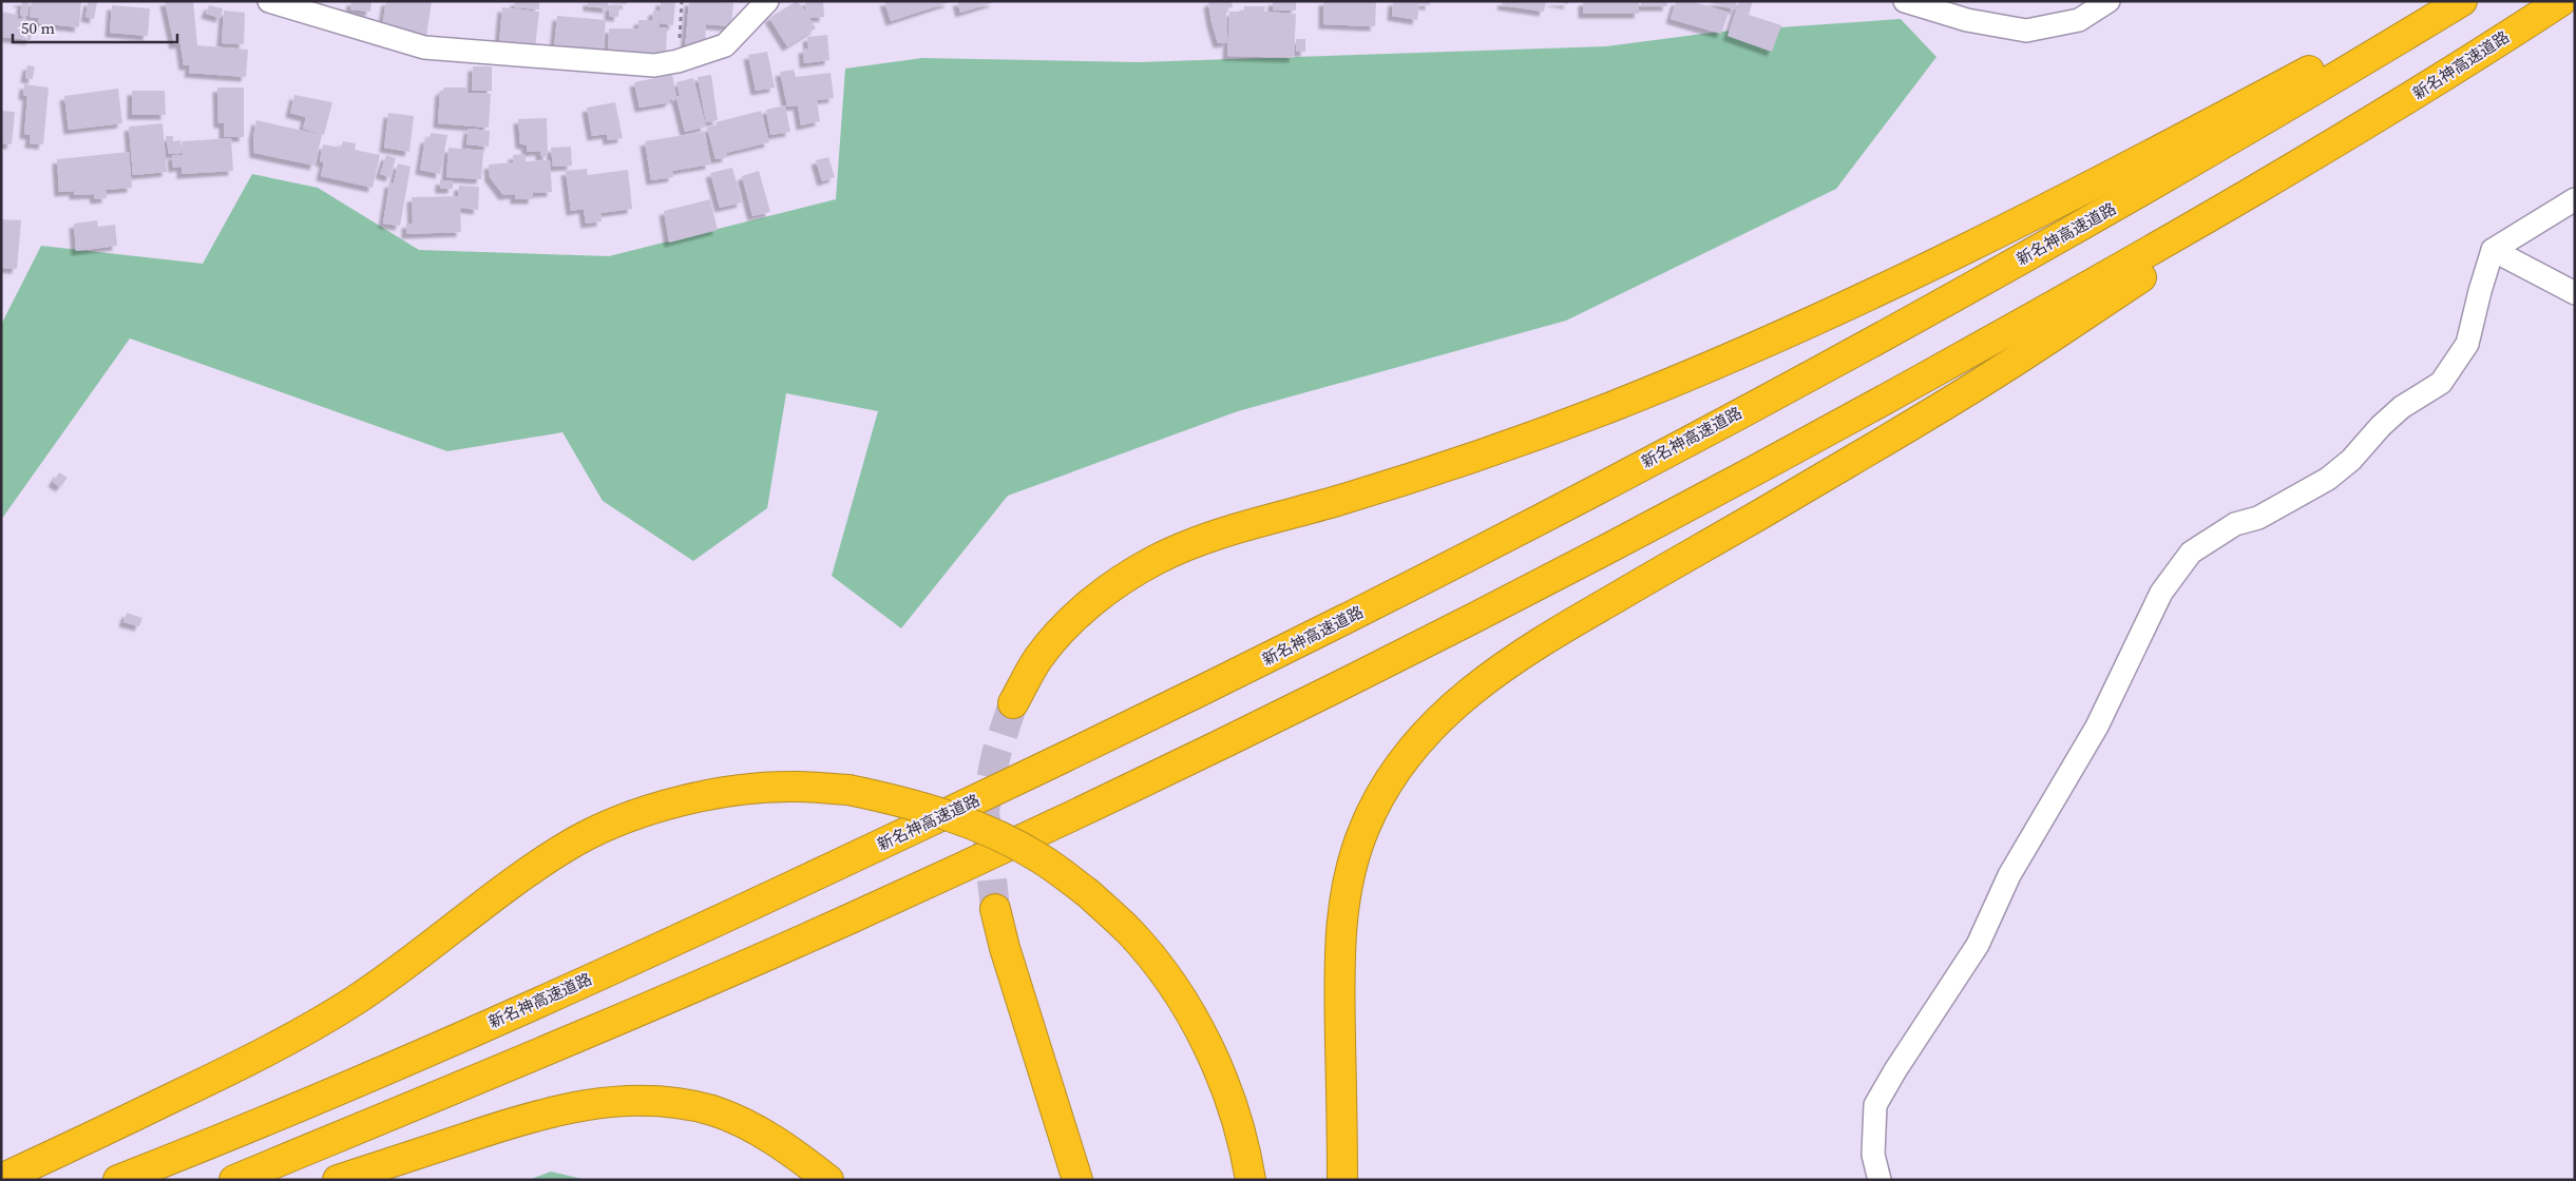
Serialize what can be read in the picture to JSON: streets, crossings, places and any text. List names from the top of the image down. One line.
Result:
{"streets":{"highway":["新名神高速道路"]},"scale_bar":"50 m"}
